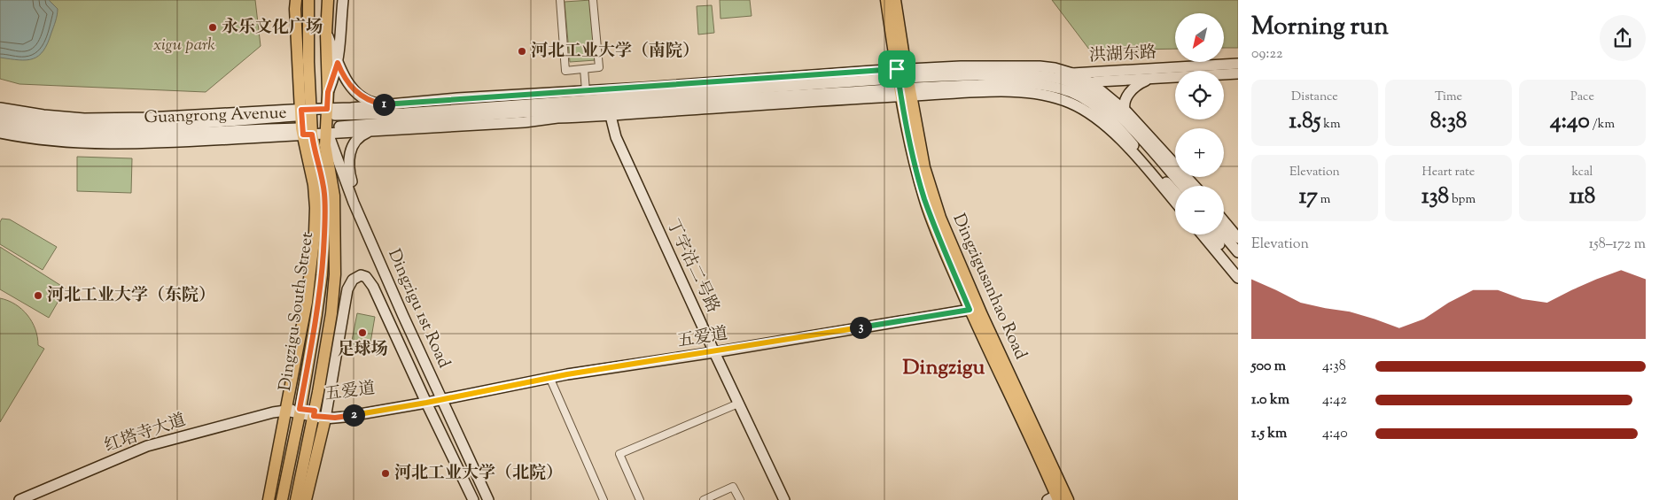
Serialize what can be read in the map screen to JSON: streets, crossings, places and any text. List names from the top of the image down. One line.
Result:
{"streets":{"main road":["洪湖东路","Guangrong Avenue","丁字沽二号路","Dingzigusanhao Road","Dingzigu 1st Road","Dingzigu South Street","五爱道","红塔寺大道"]},"crossings":[["洪湖东路","Dingzigusanhao Road"],["Guangrong Avenue","Dingzigu South Street"],["丁字沽二号路","五爱道"],["Dingzigusanhao Road","五爱道"],["Dingzigu 1st Road","Dingzigu South Street"],["Dingzigu 1st Road","五爱道"],["Dingzigu South Street","五爱道"],["Dingzigu South Street","红塔寺大道"],["五爱道","红塔寺大道"]],"districts":["Dingzigu"],"parks":["xigu park"],"places":["永乐文化广场","河北工业大学（南院）","河北工业大学（东院）","足球场","河北工业大学（北院）"],"north":"bottom left","page":{"heading":["Morning run","09:22"],"map_buttons":["+","−"],"stats":[["Distance","1.85 km"],["Time","8:38"],["Pace","4:40 /km"],["Elevation","17 m"],["Heart rate","138 bpm"],["kcal","118"]],"pins":["1","3","2"],"chart":["Elevation","158–172 m"],"list":[{"name":"500 m","note":"4:38"},{"name":"1.0 km","note":"4:42"},{"name":"1.5 km","note":"4:40"}]}}
